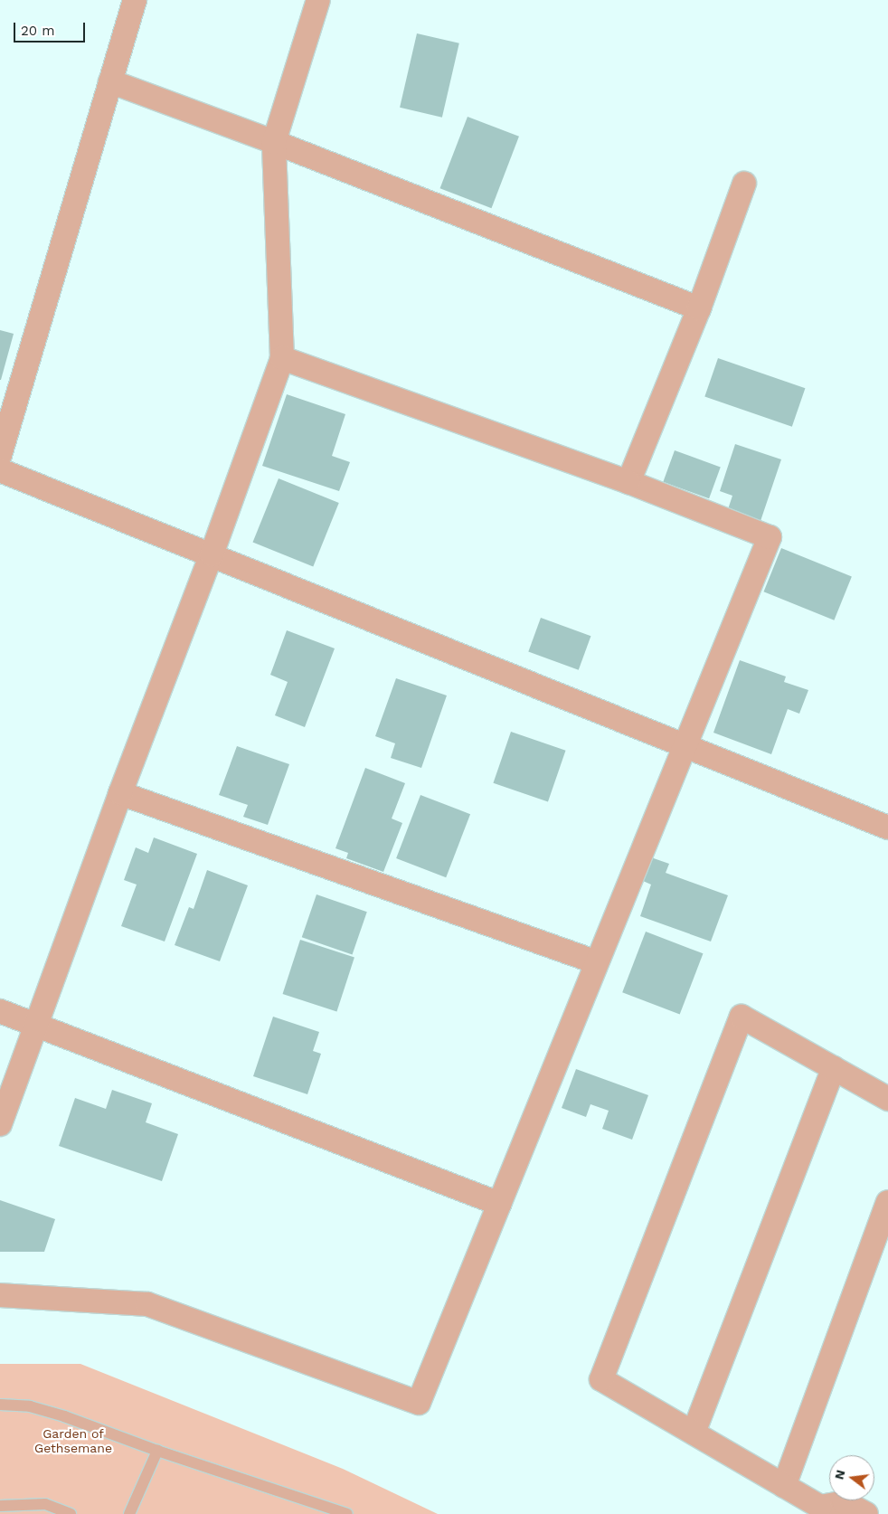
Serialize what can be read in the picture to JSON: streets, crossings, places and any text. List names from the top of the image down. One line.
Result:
{"parks":["Garden of Gethsemane"],"scale_bar":"20 m","north":"left"}
